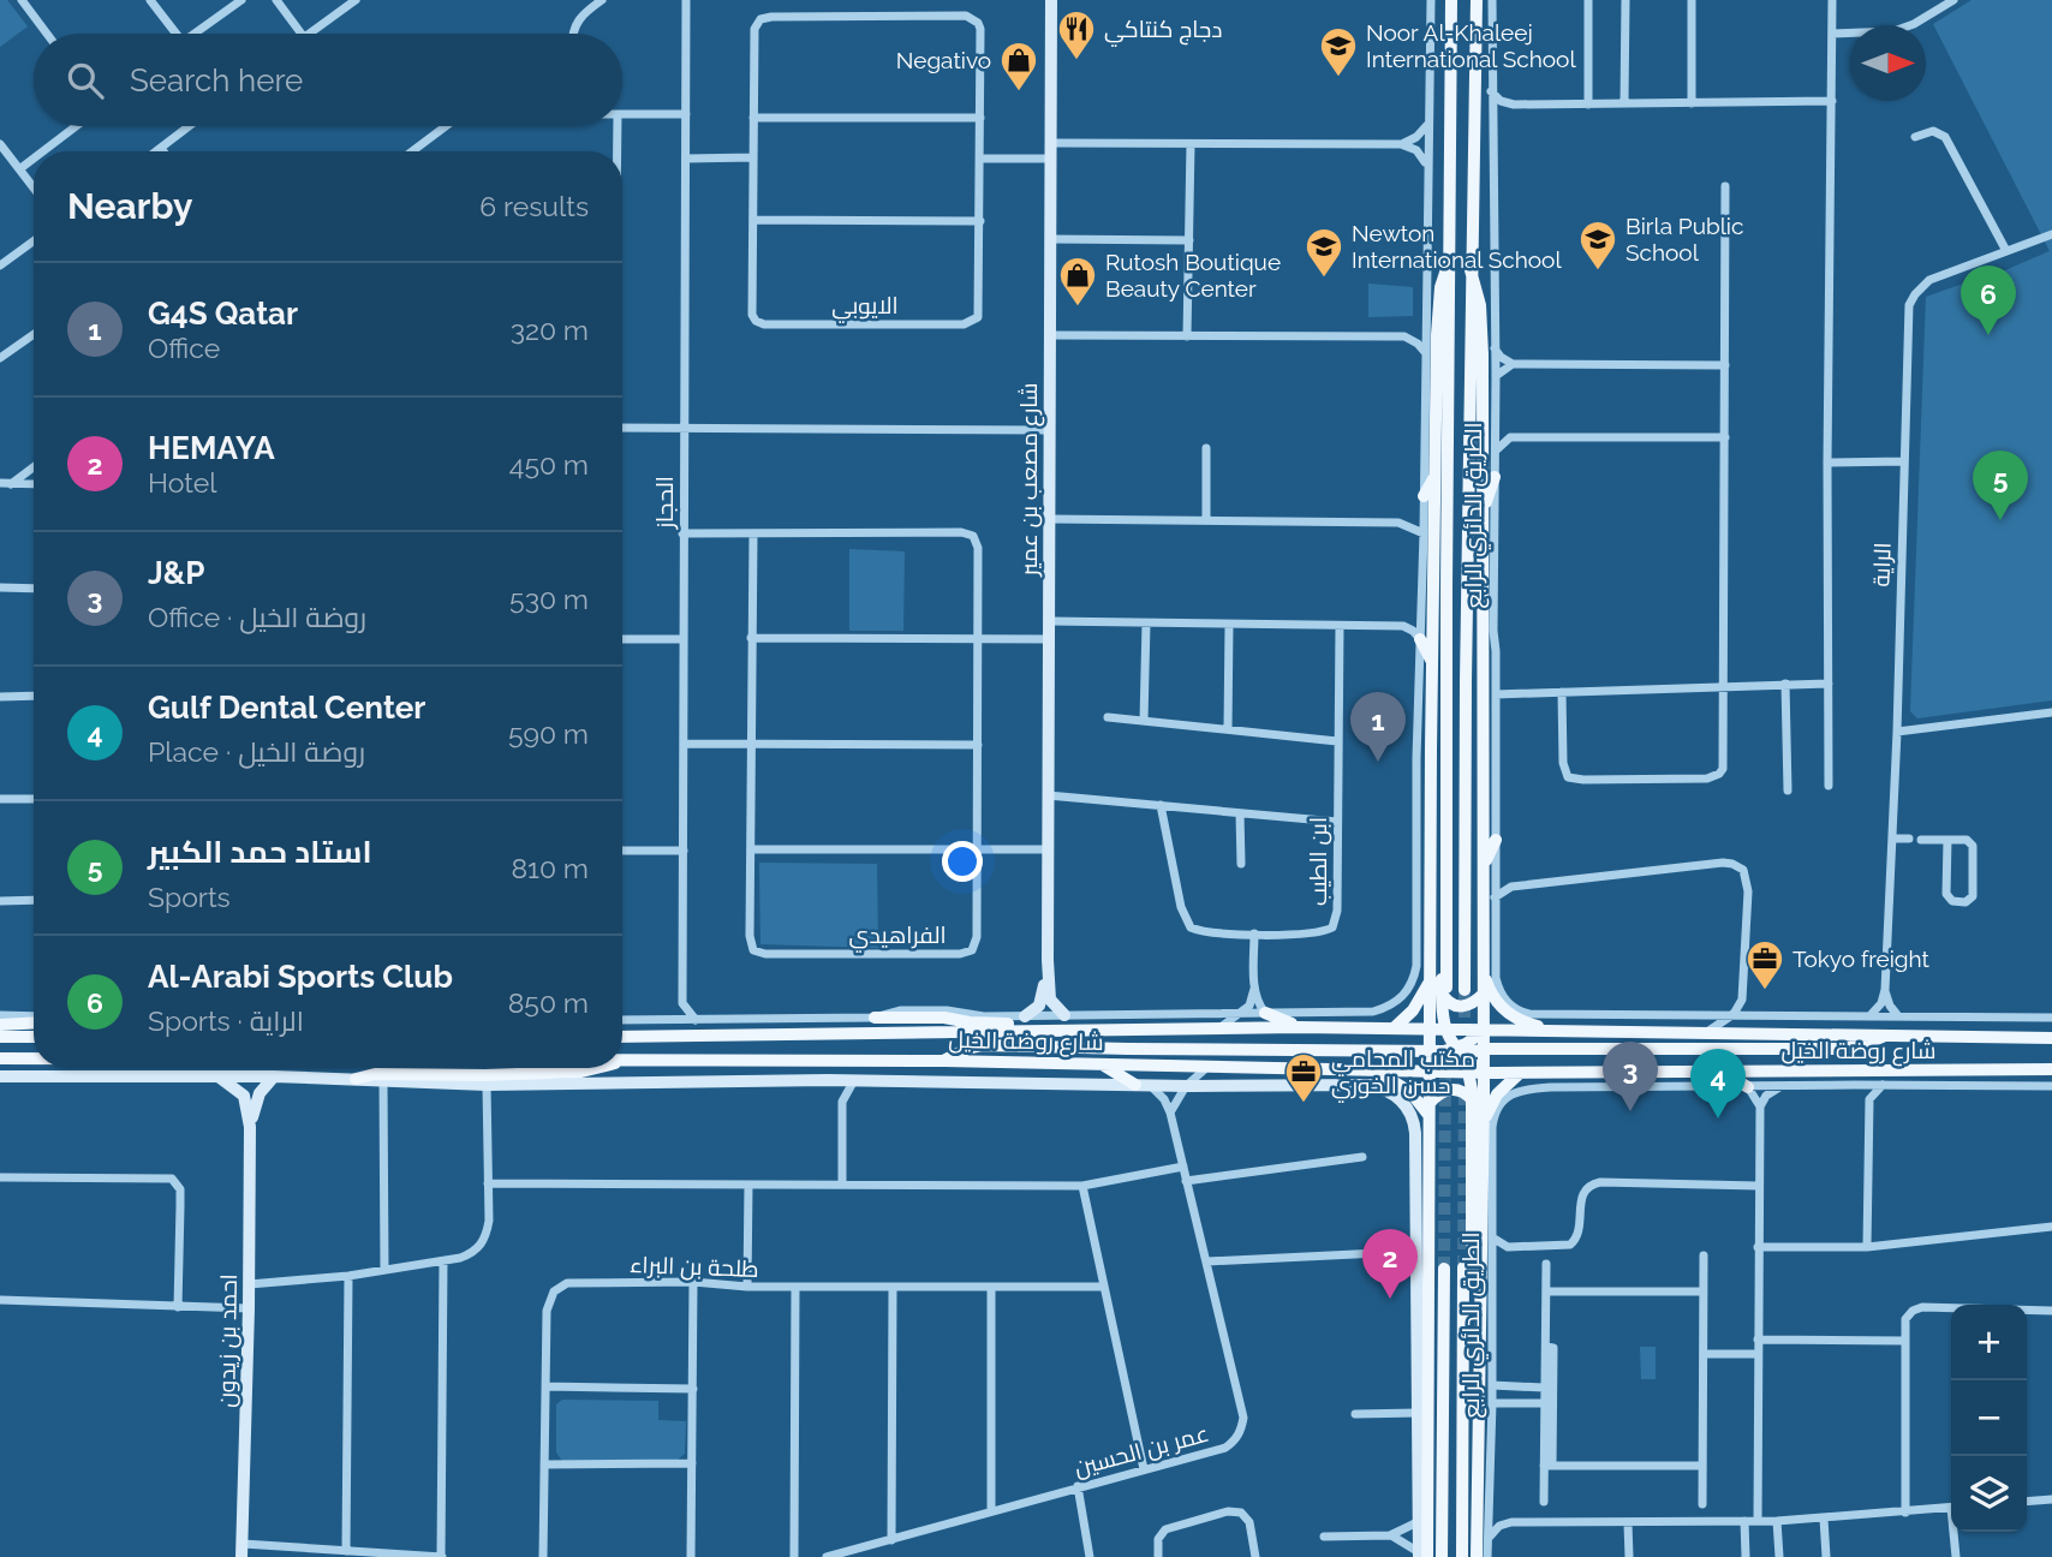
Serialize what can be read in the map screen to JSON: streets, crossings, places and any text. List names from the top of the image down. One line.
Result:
{"streets":{"main road":["الطريق الدائري الرابع","شارع روضة الخيل"],"street":["الايوبي","شارع مصعب بن عمير","الحجاز","الراية","ابن الطيب","الفراهيدي","طلحة بن البراء","احمد بن زيدون","عمر بن الحسين"]},"crossings":[["شارع مصعب بن عمير","شارع روضة الخيل"],["الحجاز","الفراهيدي"],["شارع روضة الخيل","احمد بن زيدون"],["شارع روضة الخيل","عمر بن الحسين"]],"places":{"restaurant":["دجاج كنتاكي"],"school or university":["Noor Al-Khaleej International School","Birla Public School","Newton International School"],"shop":["Negativo","Rutosh Boutique Beauty Center"],"office":["Tokyo freight","مكتب المحامي حسن الخوري"]},"north":"right","page":{"search":"Search here","heading":["Nearby","6 results"],"list":[{"mark":"1","name":"G4S Qatar","note":"Office","value":"320 m"},{"mark":"2","name":"HEMAYA","note":"Hotel","value":"450 m"},{"mark":"3","name":"J&P","note":"Office · روضة الخيل","value":"530 m"},{"mark":"4","name":"Gulf Dental Center","note":"Place · روضة الخيل","value":"590 m"},{"mark":"5","name":"استاد حمد الكبير","note":"Sports","value":"810 m"},{"mark":"6","name":"Al-Arabi Sports Club","note":"Sports · الراية","value":"850 m"}],"pins":["6","5","1","3","4","2"],"map_buttons":["+","−"]}}
